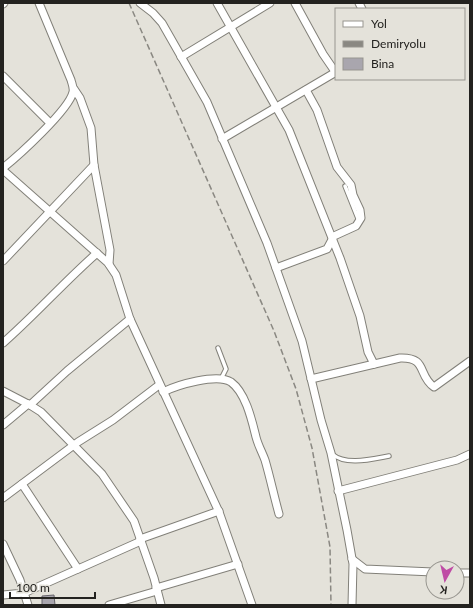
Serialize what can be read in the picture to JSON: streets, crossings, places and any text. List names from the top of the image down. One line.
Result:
{"legend":["Yol","Demiryolu","Bina"],"scale_bar":"100 m","north":"bottom"}
